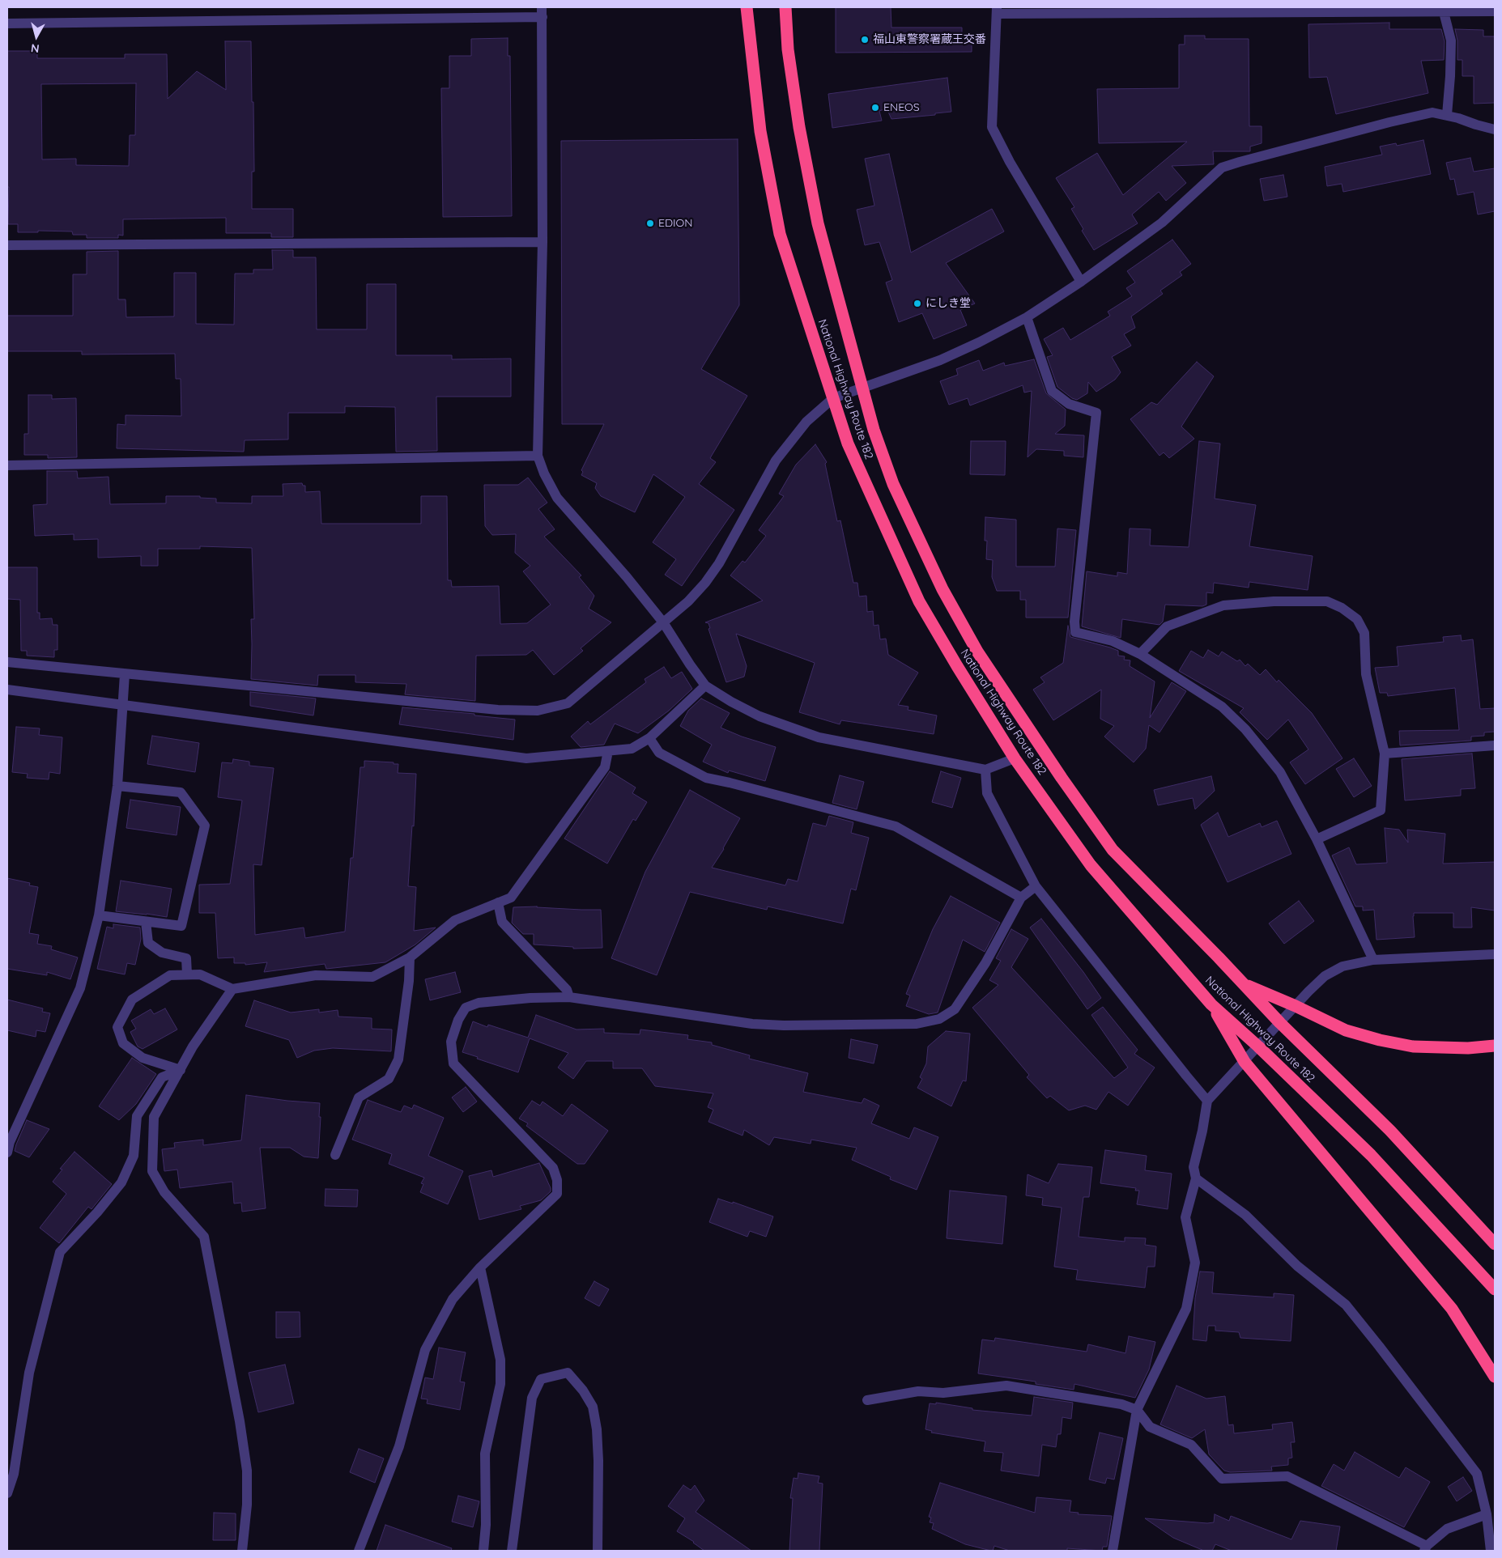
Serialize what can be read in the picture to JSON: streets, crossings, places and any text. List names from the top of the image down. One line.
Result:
{"streets":{"highway":["National Highway Route 182"]},"places":["福山東警察署蔵王交番","ENEOS","EDION","にしき堂"],"north":"bottom"}
